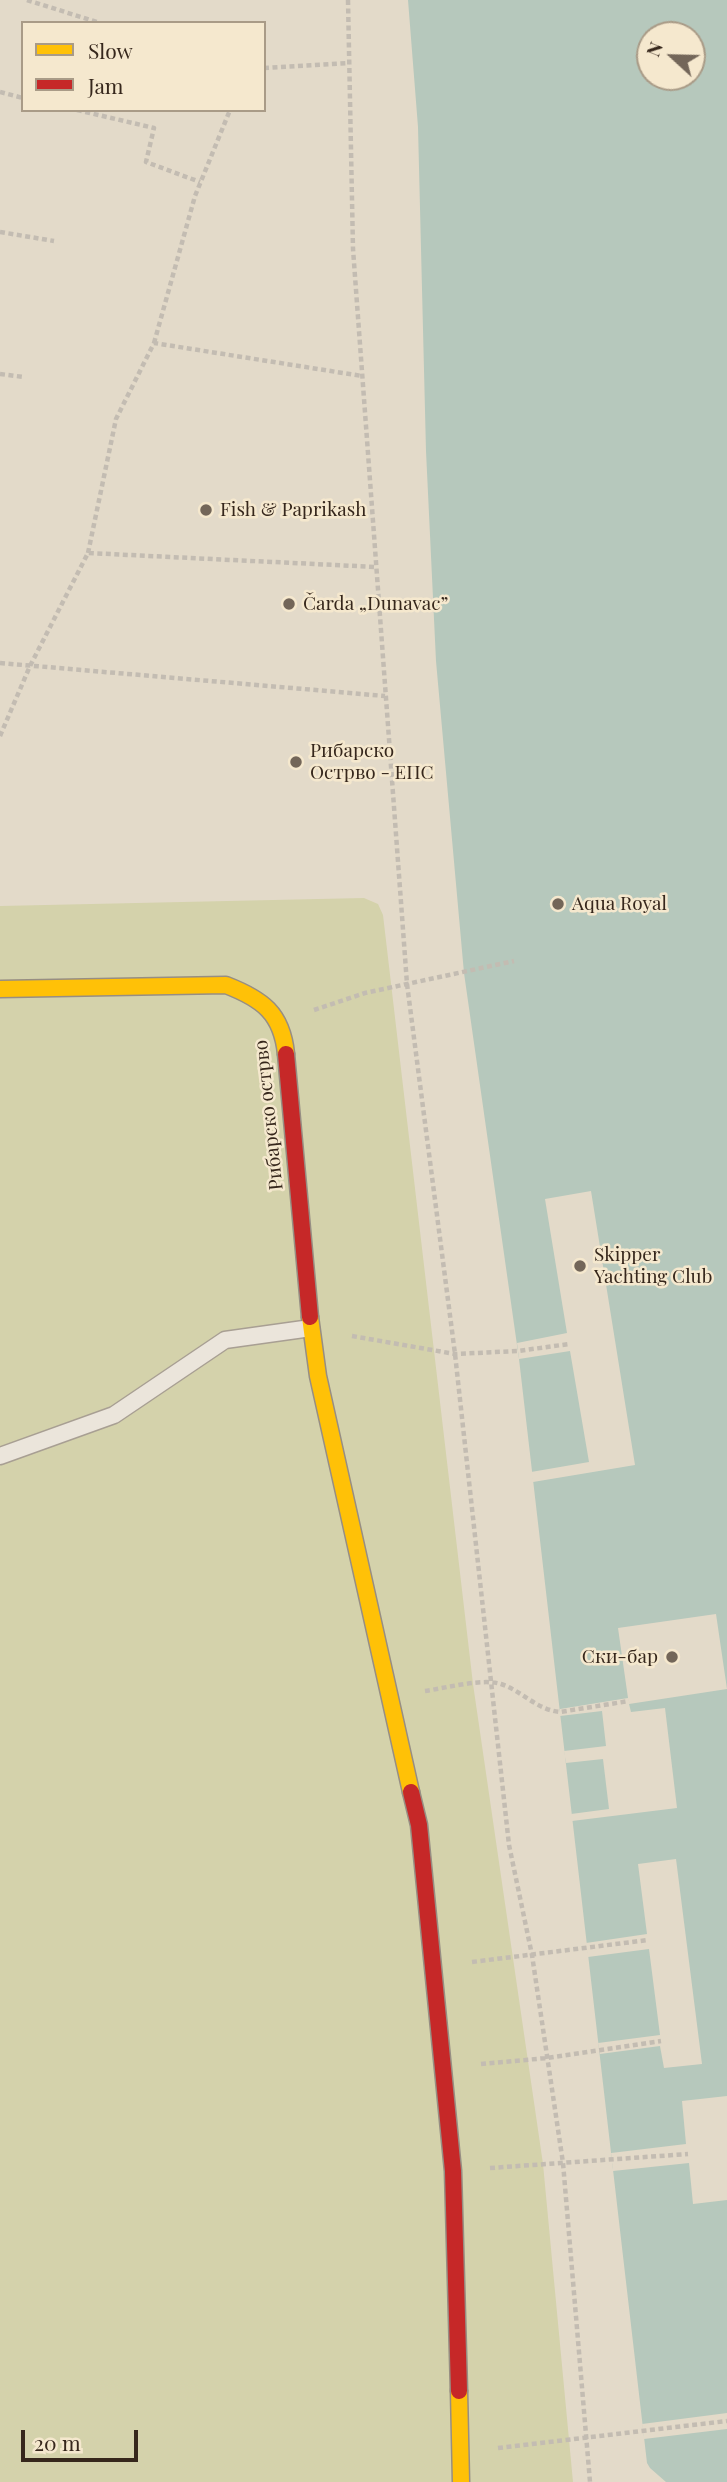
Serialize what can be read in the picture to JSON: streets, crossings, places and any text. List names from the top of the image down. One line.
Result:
{"streets":{"street":["Рибарско острво"]},"places":["Fish & Paprikash","Čarda „Dunavac”","Рибарско Острво - ЕПС","Aqua Royal","Skipper Yachting Club","Ски-бар"],"legend":["Slow","Jam"],"scale_bar":"20 m","north":"left"}
